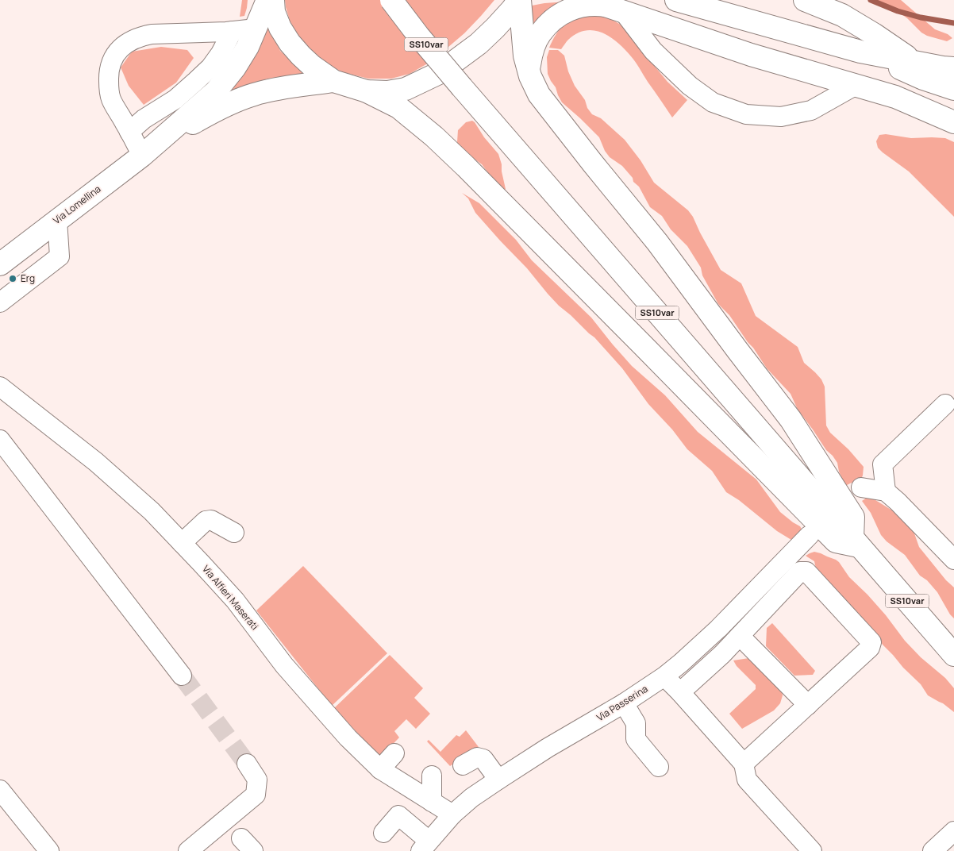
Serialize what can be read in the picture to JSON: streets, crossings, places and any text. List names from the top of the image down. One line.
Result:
{"streets":{"main road":["SS10var","Via Lomellina"],"street":["Via Alfieri Maserati","Via Passerina"]},"crossings":[["Via Alfieri Maserati","Via Passerina"]],"places":["Erg"]}
